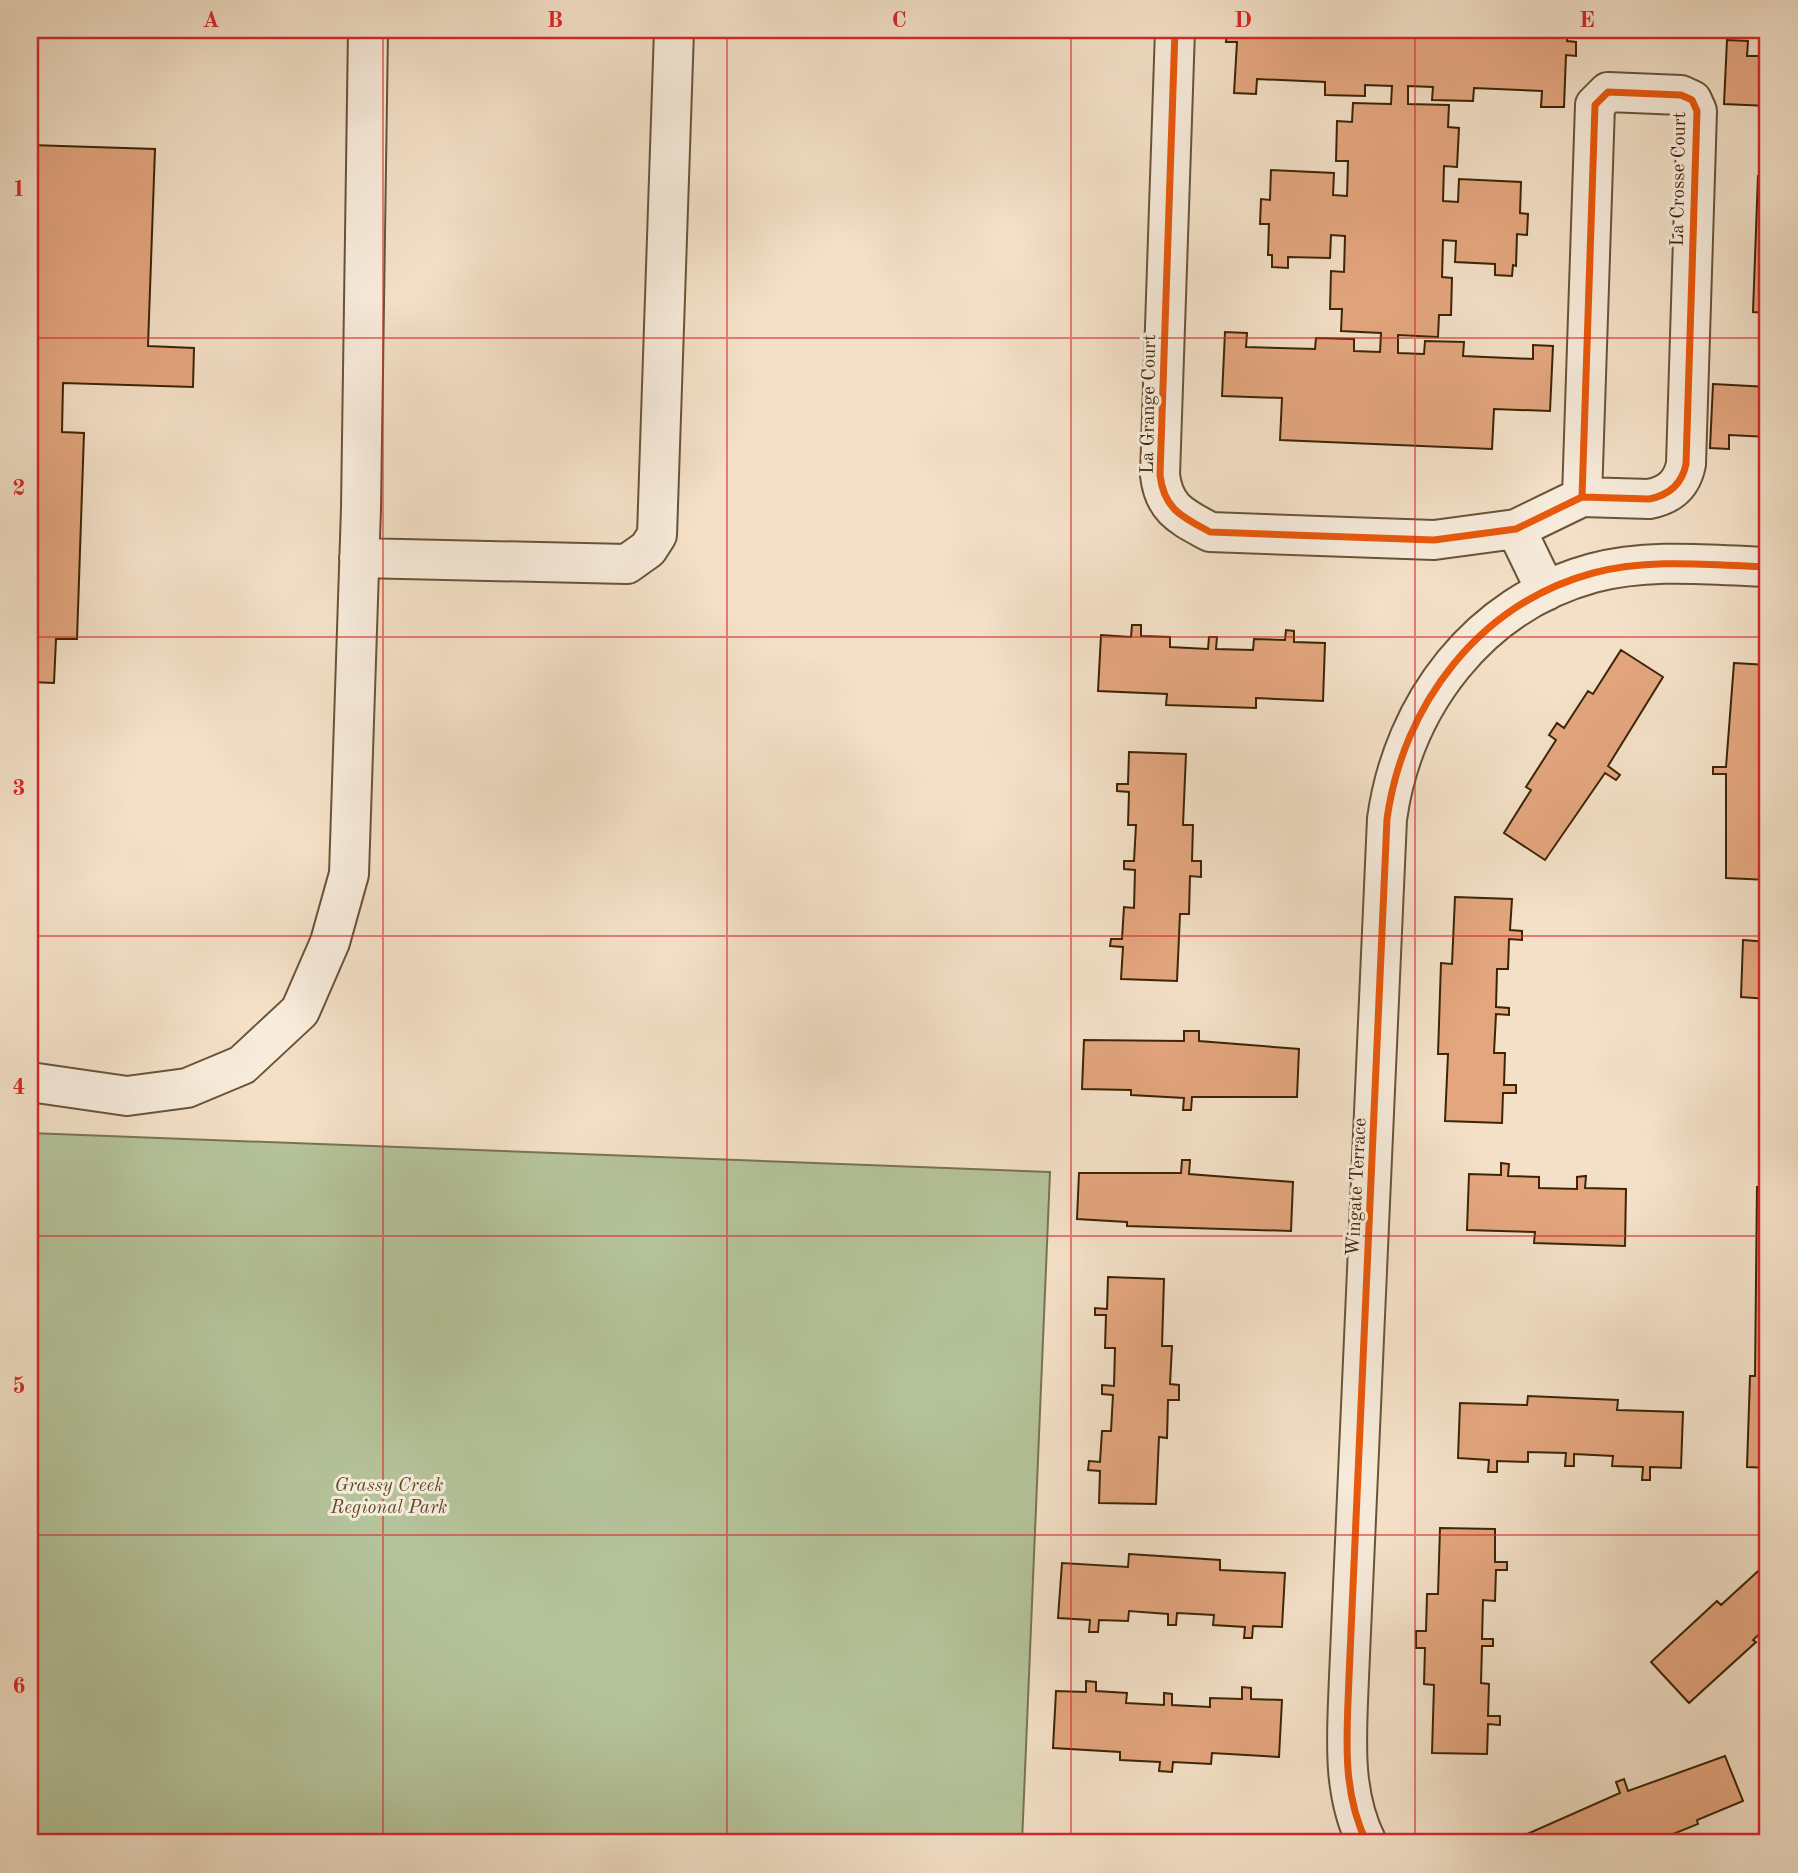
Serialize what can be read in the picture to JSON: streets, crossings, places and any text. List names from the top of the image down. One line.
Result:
{"streets":{"street":["La Crosse Court","La Grange Court","Wingate Terrace"]},"crossings":[["La Crosse Court","La Grange Court"]],"parks":["Grassy Creek Regional Park"],"grid":{"columns":["A","B","C","D","E"],"rows":["1","2","3","4","5","6"]}}
